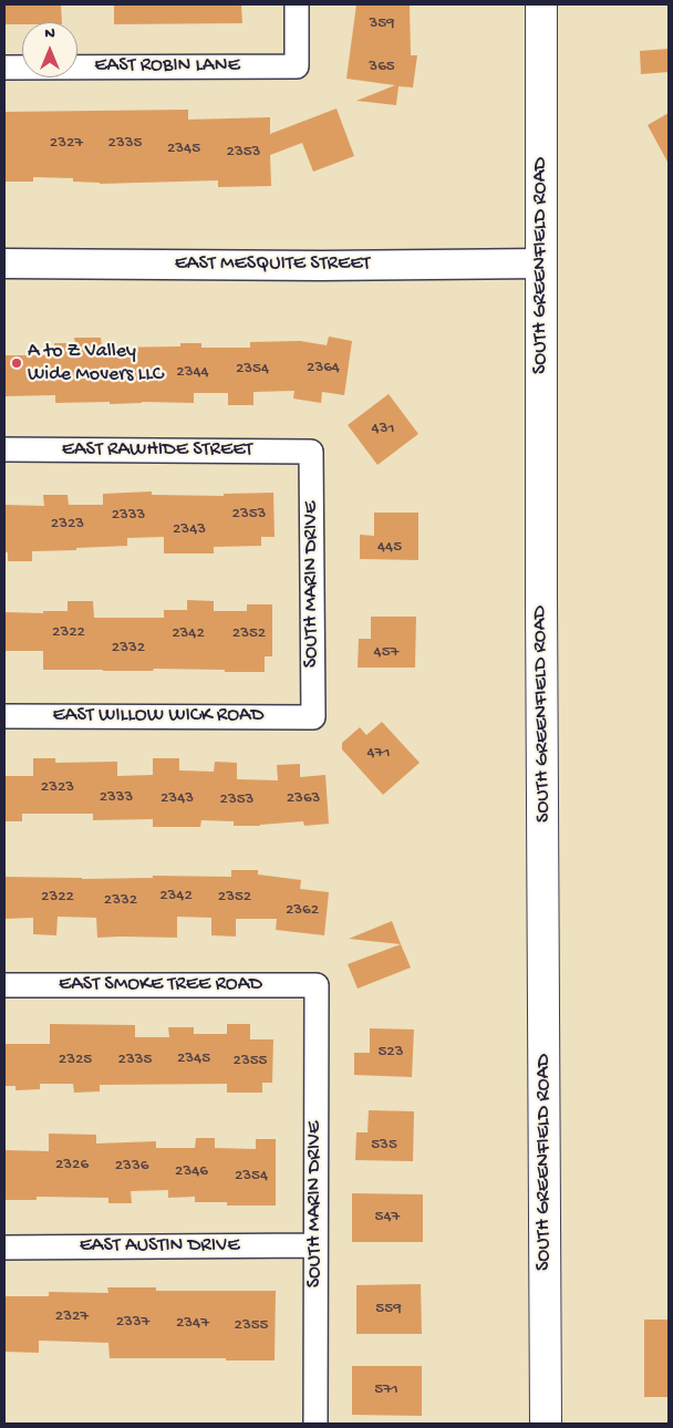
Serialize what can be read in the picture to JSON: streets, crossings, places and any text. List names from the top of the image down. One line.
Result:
{"streets":{"main road":["SOUTH GREENFIELD ROAD"],"street":["EAST ROBIN LANE","EAST MESQUITE STREET","EAST RAWHIDE STREET","SOUTH MARIN DRIVE","EAST WILLOW WICK ROAD","EAST SMOKE TREE ROAD","EAST AUSTIN DRIVE"]},"crossings":[["EAST MESQUITE STREET","SOUTH GREENFIELD ROAD"],["EAST RAWHIDE STREET","SOUTH MARIN DRIVE"],["SOUTH MARIN DRIVE","EAST WILLOW WICK ROAD"],["SOUTH MARIN DRIVE","EAST SMOKE TREE ROAD"],["SOUTH MARIN DRIVE","EAST AUSTIN DRIVE"]],"places":["A to Z Valley Wide Movers LLC"],"house_numbers":["359","365","2327","2335","2345","2353","2364","2354","2344","431","2353","2333","2323","2343","445","2322","2342","2352","2332","457","471","2323","2333","2343","2363","2353","2342","2322","2352","2332","2362","523","2345","2325","2335","2355","535","2326","2336","2346","2354","547","559","2327","2337","2347","2355","571"],"north":"top"}
